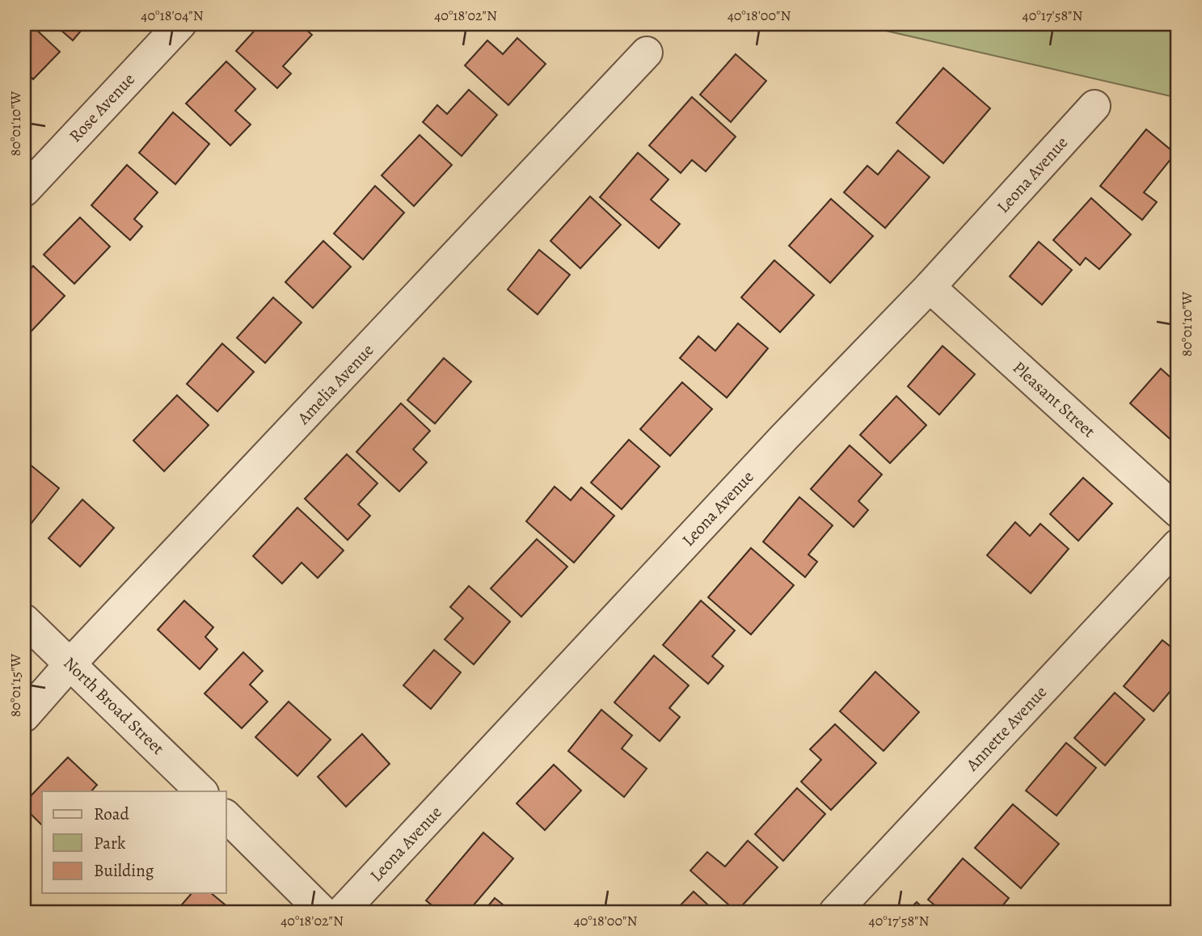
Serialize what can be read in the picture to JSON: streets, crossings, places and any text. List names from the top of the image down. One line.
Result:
{"streets":{"street":["Rose Avenue","Leona Avenue","Amelia Avenue","Pleasant Street","North Broad Street","Annette Avenue"]},"crossings":[["Leona Avenue","Pleasant Street"],["Amelia Avenue","North Broad Street"]],"legend":["Road","Park","Building"],"coordinates":["40°18'04\"N","40°18'02\"N","40°18'00\"N","40°17'58\"N","80°01'10\"W","80°01'15\"W"]}
